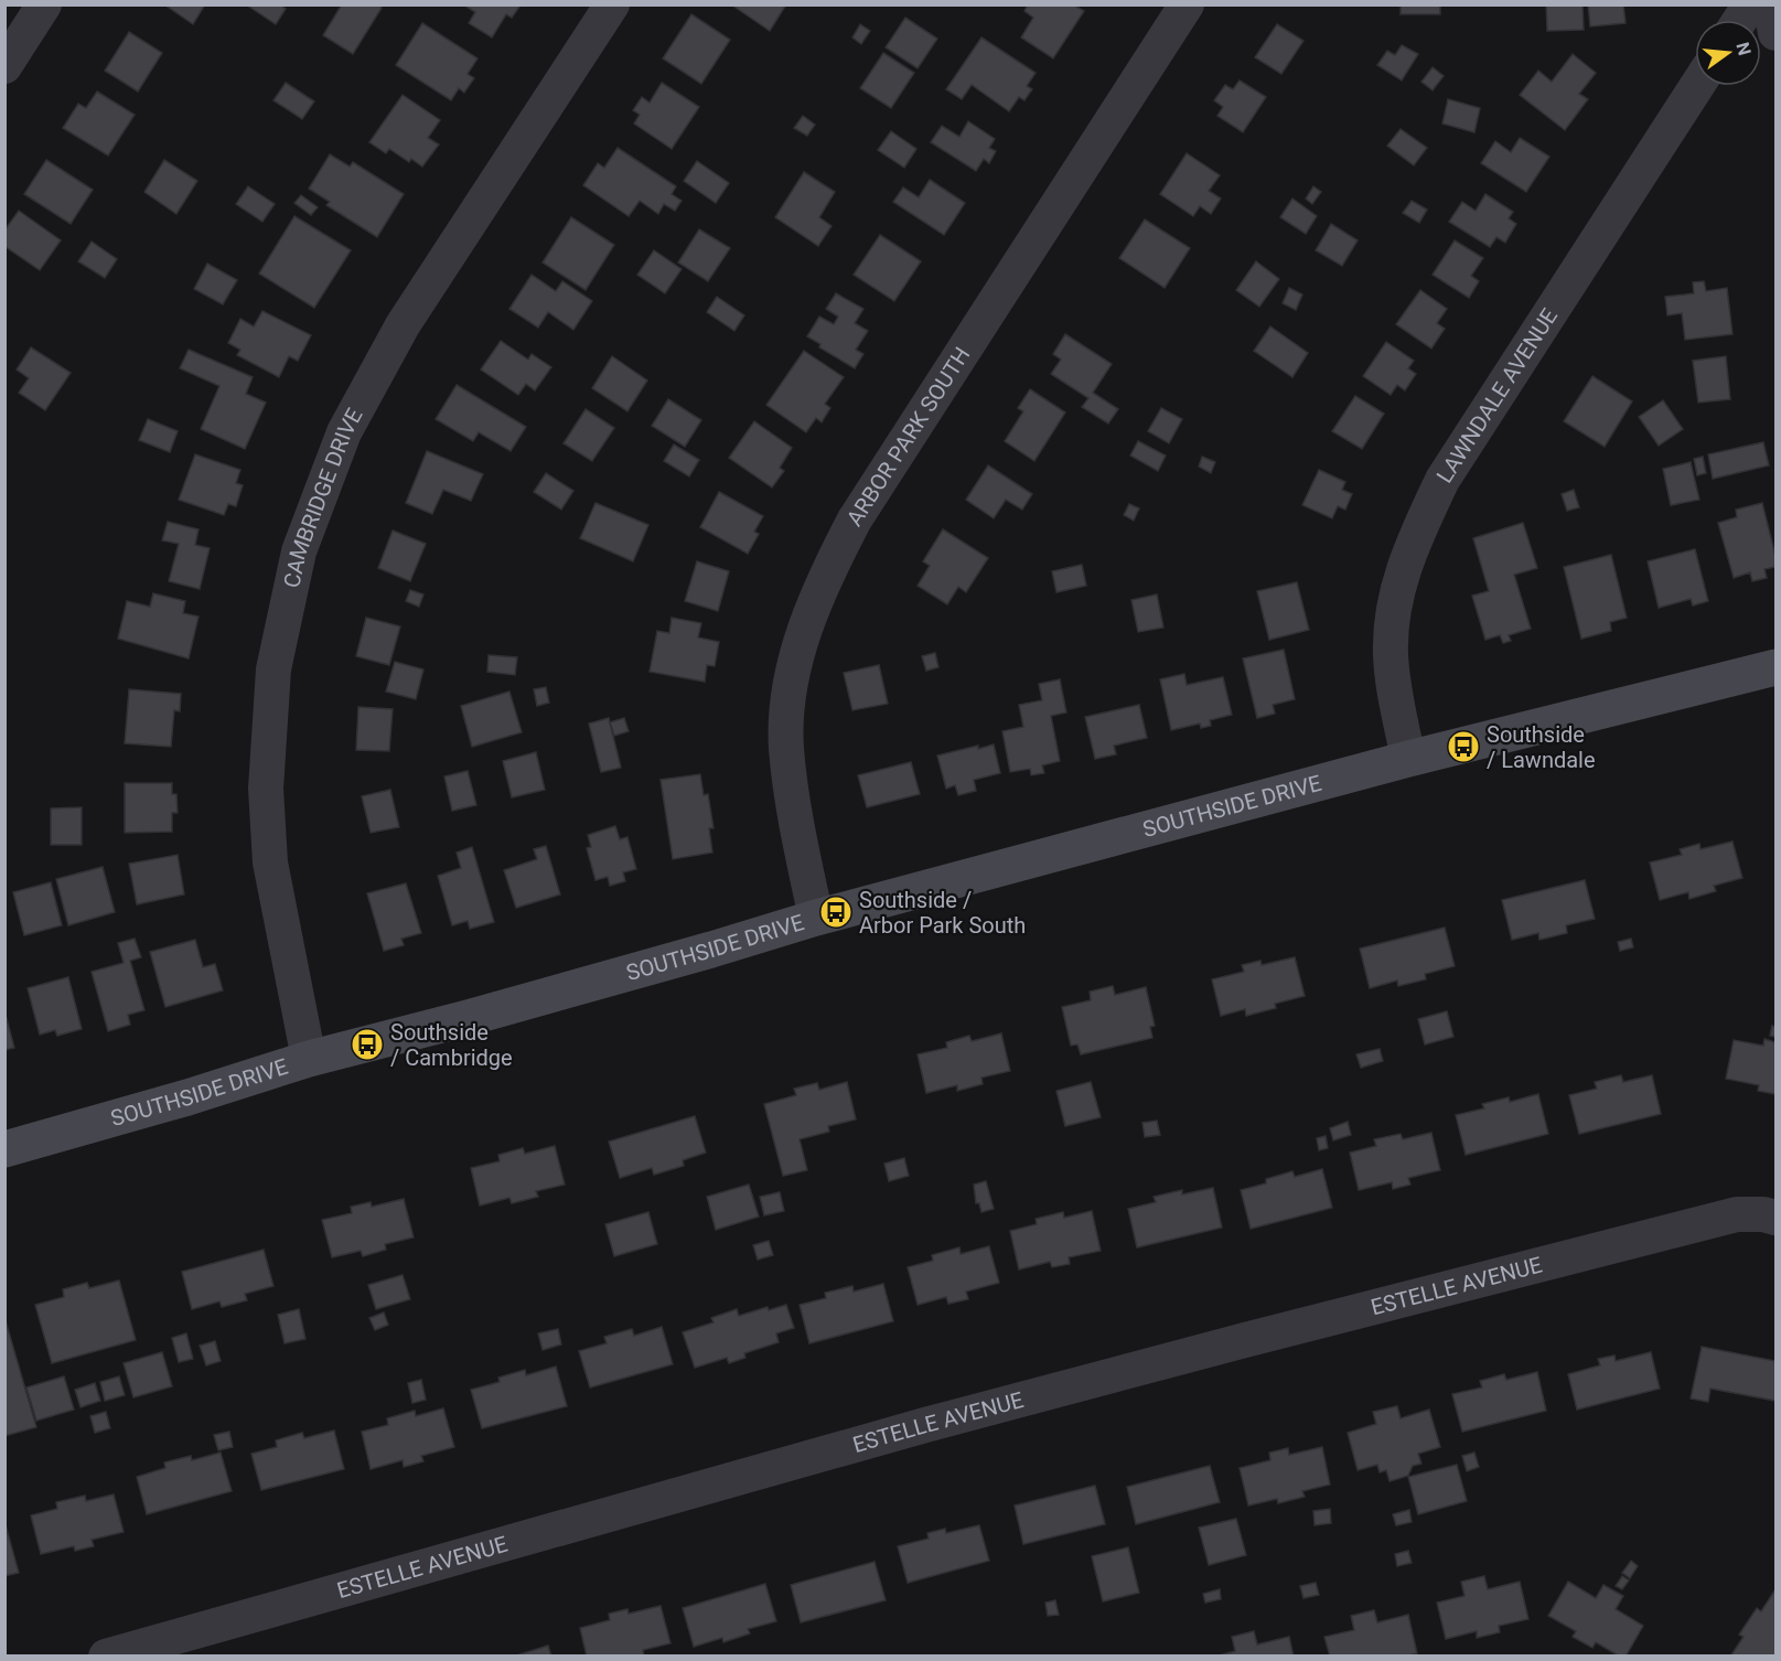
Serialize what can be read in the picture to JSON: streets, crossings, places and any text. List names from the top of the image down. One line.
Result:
{"streets":{"main road":["SOUTHSIDE DRIVE"],"street":["LAWNDALE AVENUE","ARBOR PARK SOUTH","CAMBRIDGE DRIVE","ESTELLE AVENUE"]},"crossings":[["LAWNDALE AVENUE","SOUTHSIDE DRIVE"],["ARBOR PARK SOUTH","SOUTHSIDE DRIVE"],["CAMBRIDGE DRIVE","SOUTHSIDE DRIVE"]],"places":{"bus stop":["Southside / Lawndale","Southside / Arbor Park South","Southside / Cambridge"]},"north":"right"}
